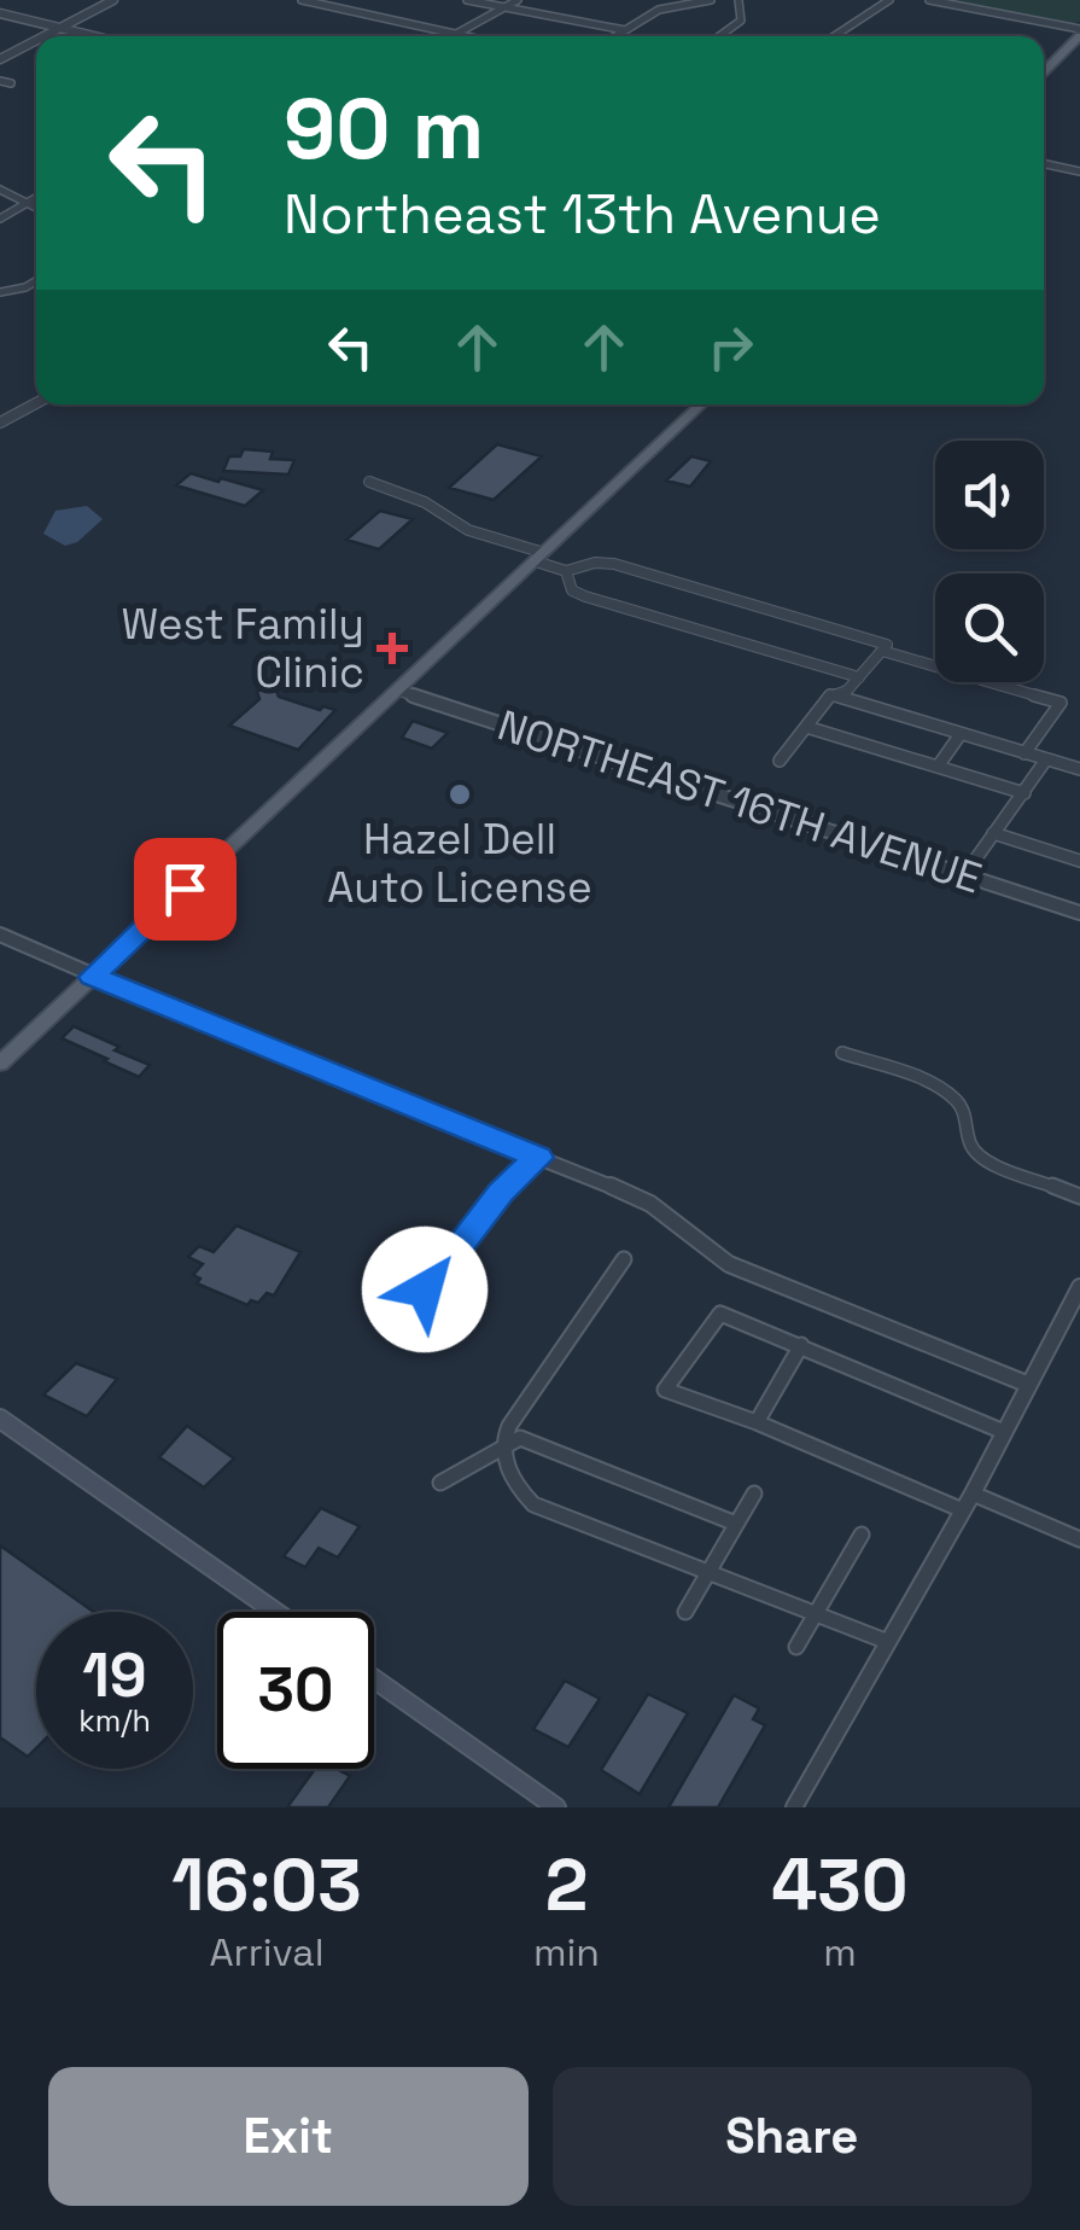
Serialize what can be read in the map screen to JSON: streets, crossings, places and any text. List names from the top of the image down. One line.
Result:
{"streets":{"street":["NORTHEAST 16TH AVENUE"]},"places":{"health":["West Family Clinic"],"other":["Hazel Dell Auto License"]},"page":{"turn":["90 m","Northeast 13th Avenue"],"speed":"19 km/h","limit":"30","eta":["16:03","Arrival","2","min","430","m"],"buttons":["Exit","Share"]}}
